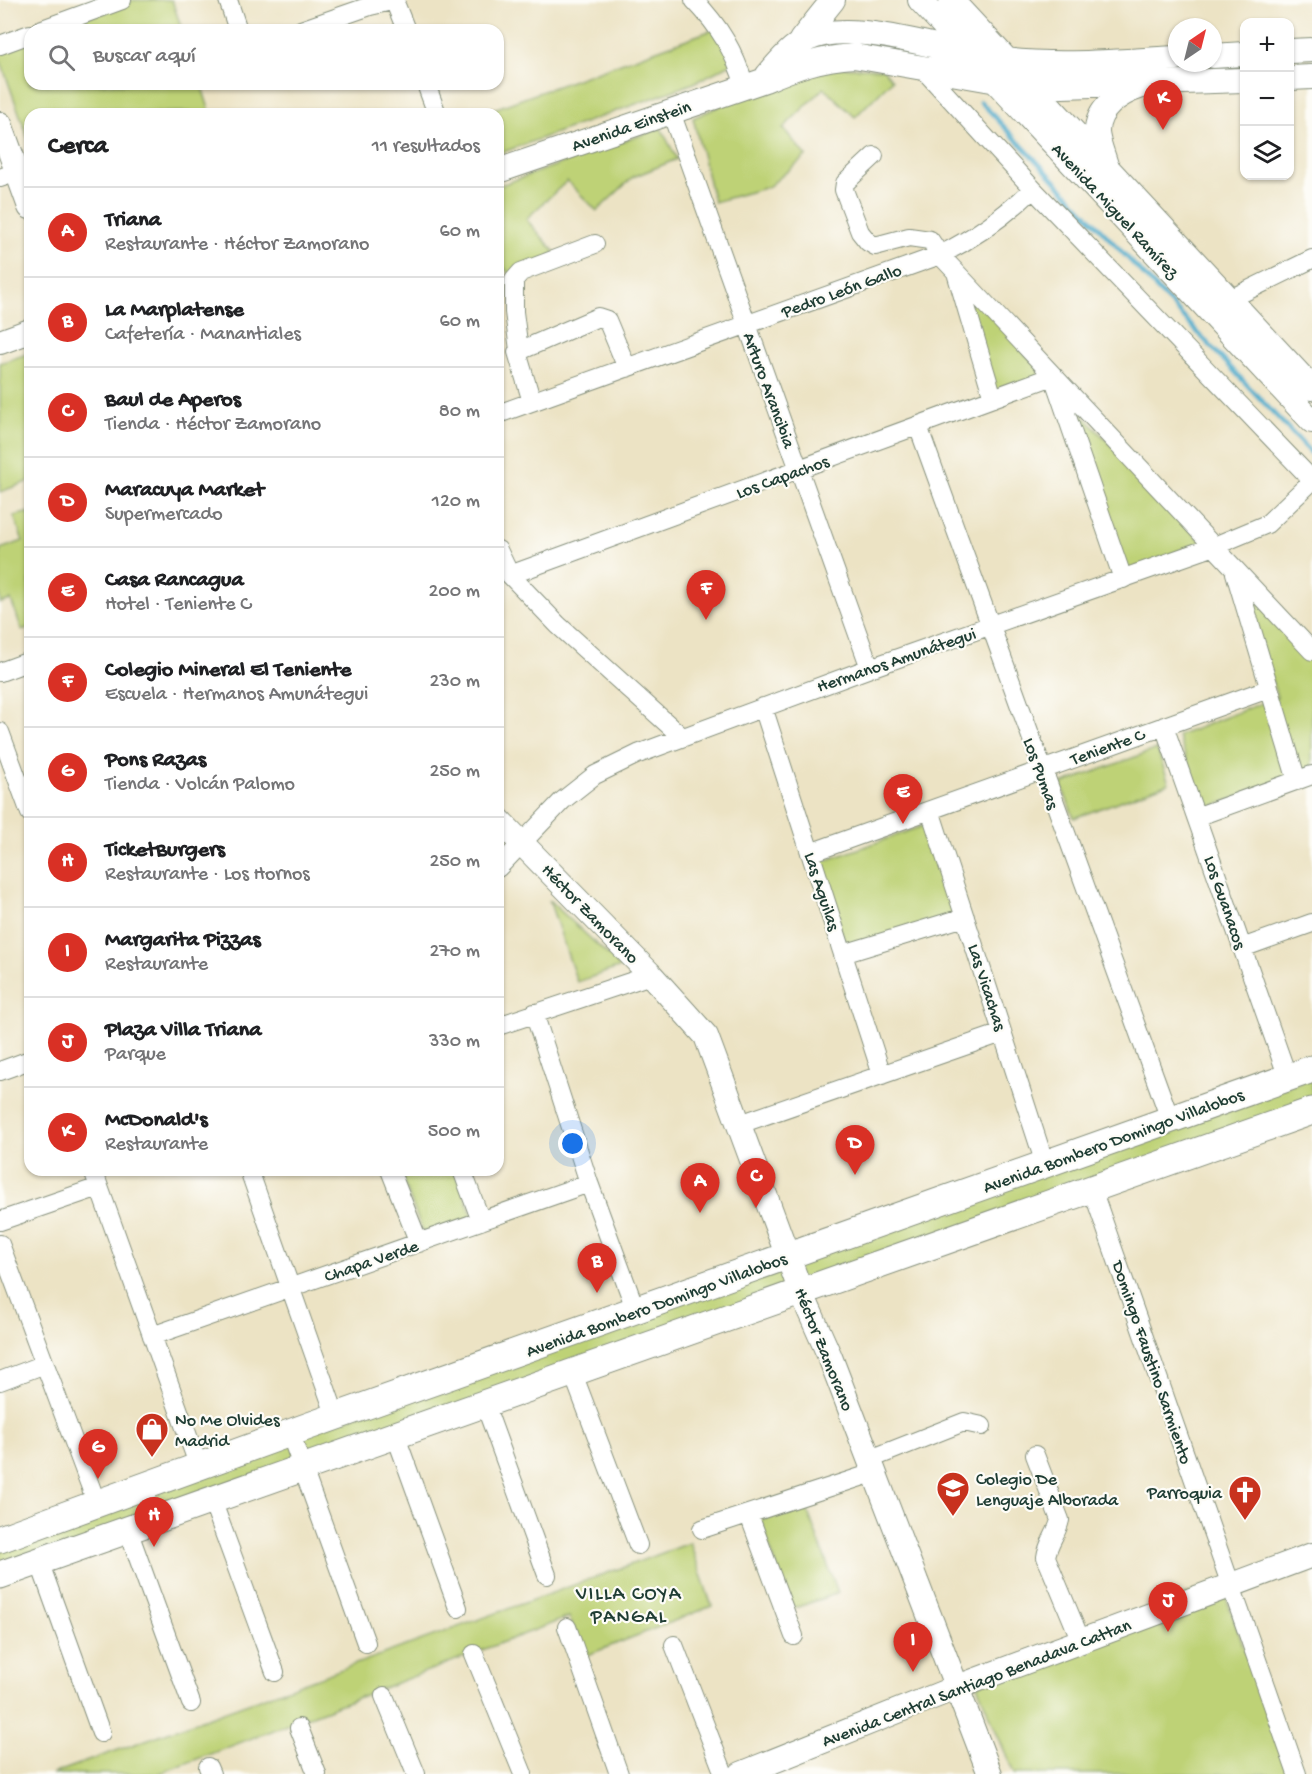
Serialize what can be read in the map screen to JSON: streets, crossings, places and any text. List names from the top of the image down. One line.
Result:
{"streets":{"main road":["Avenida Einstein","Avenida Miguel Ramírez","Héctor Zamorano","Avenida Bombero Domingo Villalobos","Avenida Central Santiago Benadava Cattan"],"street":["Pedro León Gallo","Arturo Arancibia","Los Capachos","Hermanos Amunátegui","Teniente C","Los Pumas","Las Aguilas","Los Guanacos","Las Vicachas","Chapa Verde","Domingo Faustino Sarmiento"]},"crossings":[["Avenida Einstein","Avenida Miguel Ramírez"],["Avenida Einstein","Arturo Arancibia"],["Pedro León Gallo","Arturo Arancibia"],["Arturo Arancibia","Los Capachos"],["Arturo Arancibia","Hermanos Amunátegui"],["Los Capachos","Los Pumas"],["Hermanos Amunátegui","Los Pumas"],["Hermanos Amunátegui","Las Aguilas"],["Hermanos Amunátegui","Héctor Zamorano"],["Teniente C","Los Pumas"],["Teniente C","Las Aguilas"],["Teniente C","Los Guanacos"],["Teniente C","Las Vicachas"],["Los Pumas","Avenida Bombero Domingo Villalobos"],["Los Guanacos","Avenida Bombero Domingo Villalobos"],["Héctor Zamorano","Avenida Bombero Domingo Villalobos"],["Héctor Zamorano","Avenida Central Santiago Benadava Cattan"],["Las Vicachas","Avenida Bombero Domingo Villalobos"],["Avenida Bombero Domingo Villalobos","Domingo Faustino Sarmiento"],["Domingo Faustino Sarmiento","Avenida Central Santiago Benadava Cattan"]],"districts":["VILLA COYA PANGAL"],"places":{"shop":["No Me Olvides Madrid"],"school or university":["Colegio De Lenguaje Alborada"],"church":["Parroquia"]},"north":"top right","page":{"map_buttons":["+","−"],"search":"Buscar aquí","pins":["K","F","E","D","C","A","B","G","H","J","I"],"heading":["Cerca","11 resultados"],"list":[{"mark":"A","name":"Triana","note":"Restaurante · Héctor Zamorano","value":"60 m"},{"mark":"B","name":"La Marplatense","note":"Cafetería · Manantiales","value":"60 m"},{"mark":"C","name":"Baul de Aperos","note":"Tienda · Héctor Zamorano","value":"80 m"},{"mark":"D","name":"Maracuya Market","note":"Supermercado","value":"120 m"},{"mark":"E","name":"Casa Rancagua","note":"Hotel · Teniente C","value":"200 m"},{"mark":"F","name":"Colegio Mineral El Teniente","note":"Escuela · Hermanos Amunátegui","value":"230 m"},{"mark":"G","name":"Pons Razas","note":"Tienda · Volcán Palomo","value":"250 m"},{"mark":"H","name":"TicketBurgers","note":"Restaurante · Los Hornos","value":"250 m"},{"mark":"I","name":"Margarita Pizzas","note":"Restaurante","value":"270 m"},{"mark":"J","name":"Plaza Villa Triana","note":"Parque","value":"330 m"},{"mark":"K","name":"McDonald's","note":"Restaurante","value":"500 m"}]}}
